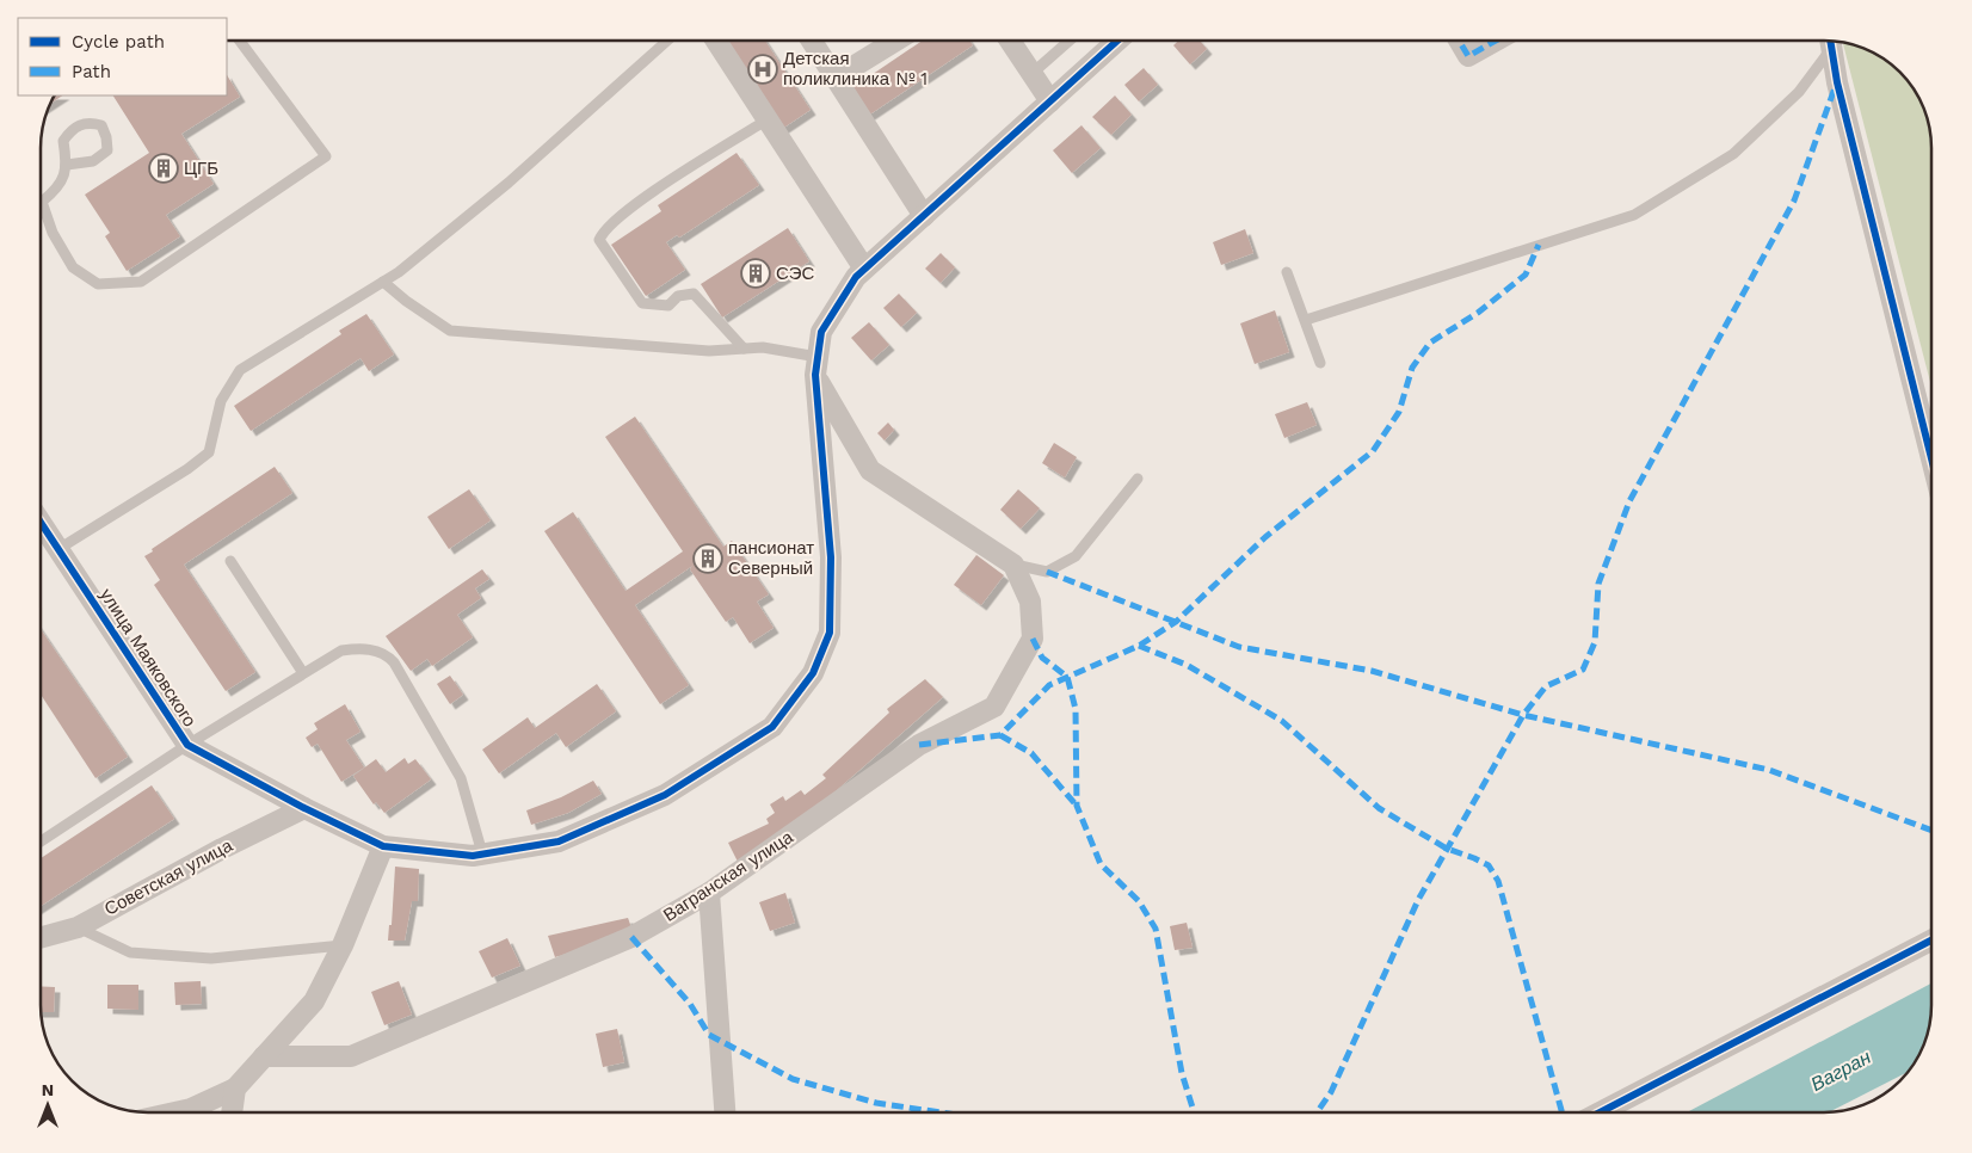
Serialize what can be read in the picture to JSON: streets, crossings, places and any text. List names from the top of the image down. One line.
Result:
{"streets":{"street":["улица Маяковского","Вагранская улица","Советская улица"]},"crossings":[["улица Маяковского","Советская улица"]],"water":["Вагран"],"places":{"hospital":["Детская поликлиника № 1"],"building":["ЦГБ","СЭС","пансионат Северный"]},"legend":["Cycle path","Path"],"north":"top"}
